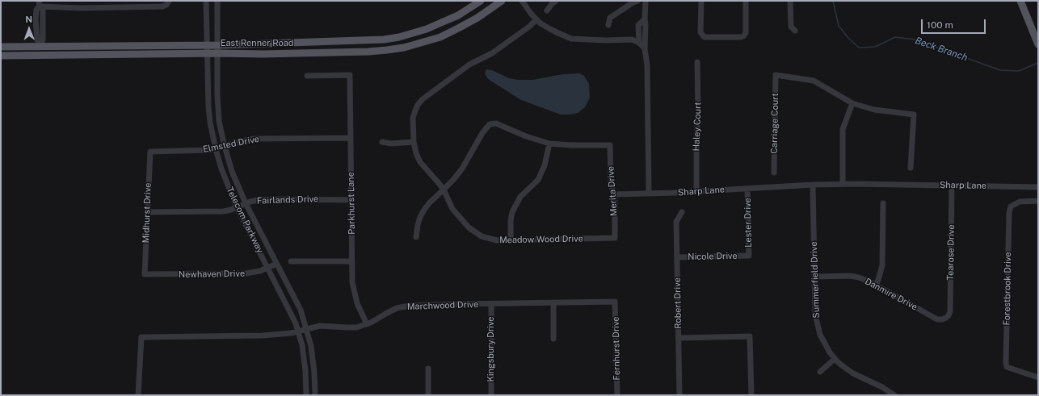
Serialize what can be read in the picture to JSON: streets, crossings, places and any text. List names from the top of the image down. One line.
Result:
{"streets":{"main road":["East Renner Road"],"street":["Carriage Court","Haley Court","Elmsted Drive","Sharp Lane","Merita Drive","Fairlands Drive","Parkhurst Lane","Midhurst Drive","Telecom Parkway","Lester Drive","Meadow Wood Drive","Tearose Drive","Nicole Drive","Newhaven Drive","Summerfield Drive","Forestbrook Drive","Danmire Drive","Robert Drive","Marchwood Drive","Fernhurst Drive","Kingsbury Drive"]},"crossings":[["East Renner Road","Telecom Parkway"],["Haley Court","Sharp Lane"],["Elmsted Drive","Parkhurst Lane"],["Elmsted Drive","Midhurst Drive"],["Elmsted Drive","Telecom Parkway"],["Sharp Lane","Merita Drive"],["Sharp Lane","Lester Drive"],["Sharp Lane","Tearose Drive"],["Sharp Lane","Summerfield Drive"],["Merita Drive","Meadow Wood Drive"],["Fairlands Drive","Parkhurst Lane"],["Fairlands Drive","Midhurst Drive"],["Fairlands Drive","Telecom Parkway"],["Parkhurst Lane","Marchwood Drive"],["Midhurst Drive","Newhaven Drive"],["Telecom Parkway","Newhaven Drive"],["Telecom Parkway","Marchwood Drive"],["Lester Drive","Nicole Drive"],["Tearose Drive","Danmire Drive"],["Nicole Drive","Robert Drive"],["Summerfield Drive","Danmire Drive"],["Marchwood Drive","Fernhurst Drive"],["Marchwood Drive","Kingsbury Drive"]],"water":["Beck Branch"],"scale_bar":"100 m","north":"top"}
